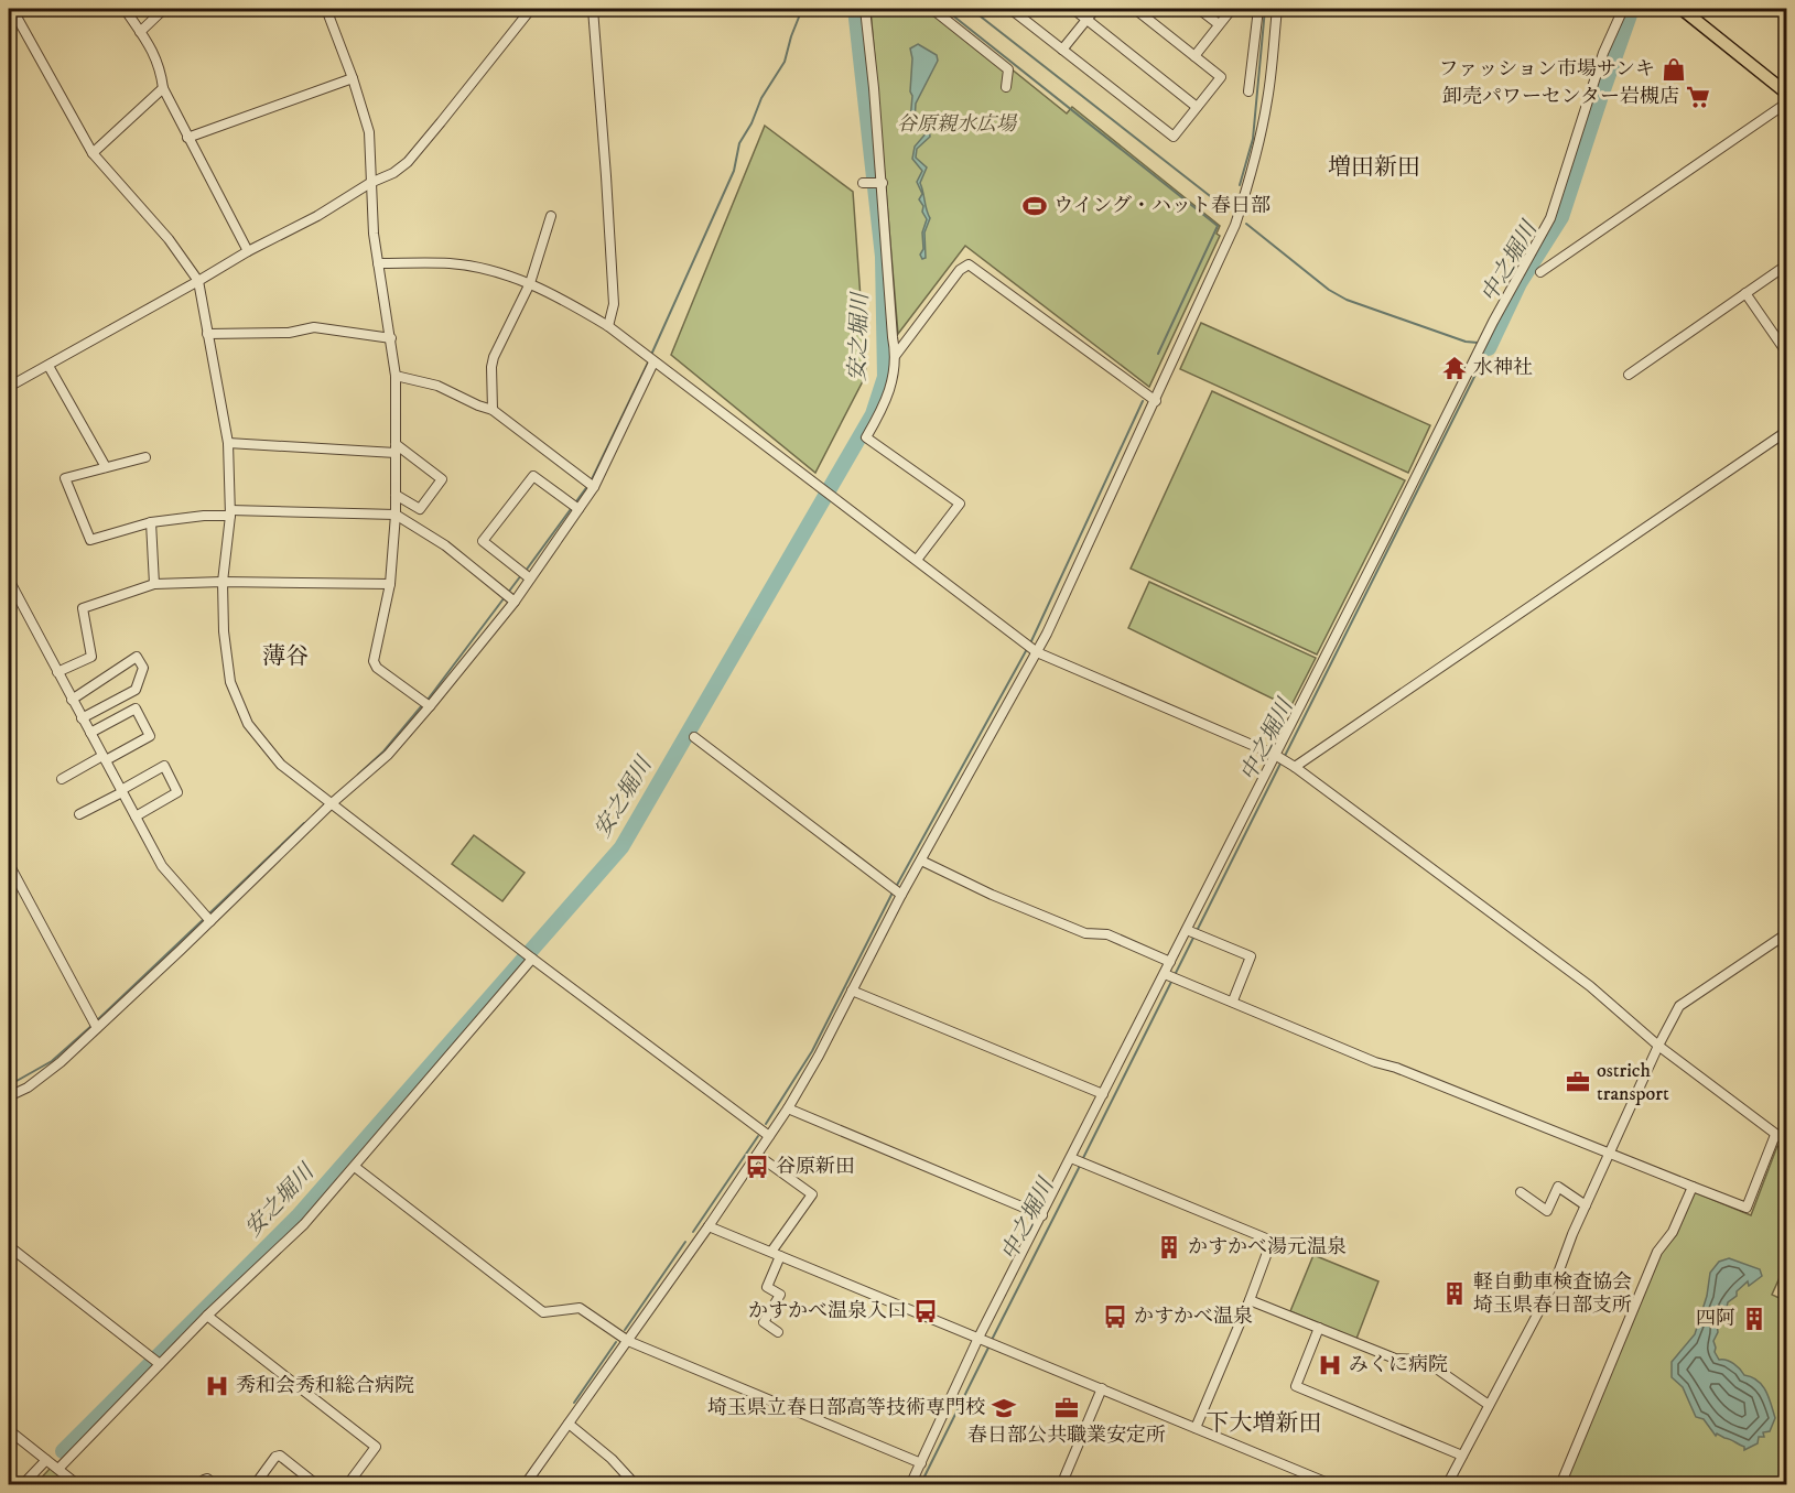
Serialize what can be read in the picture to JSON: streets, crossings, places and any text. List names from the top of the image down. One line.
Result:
{"districts":["増田新田","薄谷","下大増新田"],"water":["中之堀川","安之堀川"],"parks":["谷原親水広場"],"places":{"shop":["ファッション市場サンキ"],"supermarket":["卸売パワーセンター岩槻店"],"sports":["ウイング・ハット春日部"],"temple":["水神社"],"office":["ostrich transport","春日部公共職業安定所"],"bus stop":["谷原新田","かすかべ温泉入口","かすかべ温泉"],"building":["かすかべ湯元温泉","軽自動車検査協会 埼玉県春日部支所","四阿"],"hospital":["みくに病院","秀和会秀和総合病院"],"school or university":["埼玉県立春日部高等技術専門校"]}}
